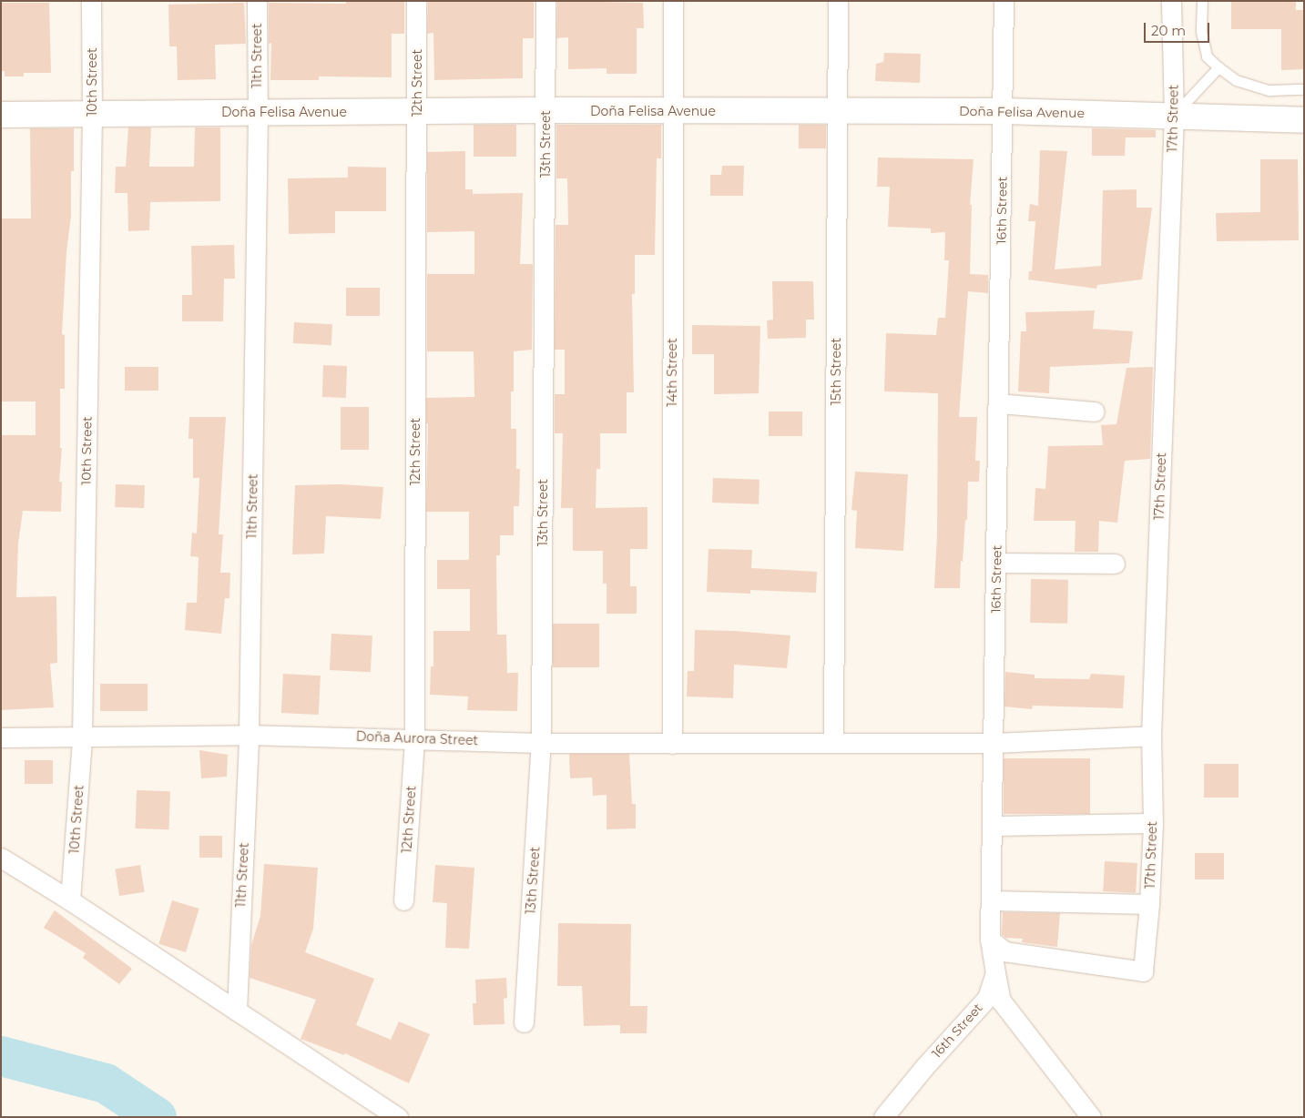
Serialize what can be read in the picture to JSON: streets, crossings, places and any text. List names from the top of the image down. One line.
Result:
{"streets":{"street":["11th Street","10th Street","12th Street","Doña Felisa Avenue","17th Street","13th Street","16th Street","15th Street","14th Street","Doña Aurora Street"]},"crossings":[["11th Street","Doña Felisa Avenue"],["11th Street","Doña Aurora Street"],["10th Street","Doña Felisa Avenue"],["10th Street","Doña Aurora Street"],["12th Street","Doña Felisa Avenue"],["12th Street","Doña Aurora Street"],["Doña Felisa Avenue","17th Street"],["Doña Felisa Avenue","13th Street"],["Doña Felisa Avenue","16th Street"],["Doña Felisa Avenue","15th Street"],["Doña Felisa Avenue","14th Street"],["17th Street","16th Street"],["17th Street","Doña Aurora Street"],["13th Street","Doña Aurora Street"],["16th Street","Doña Aurora Street"],["15th Street","Doña Aurora Street"],["14th Street","Doña Aurora Street"]],"scale_bar":"20 m"}
